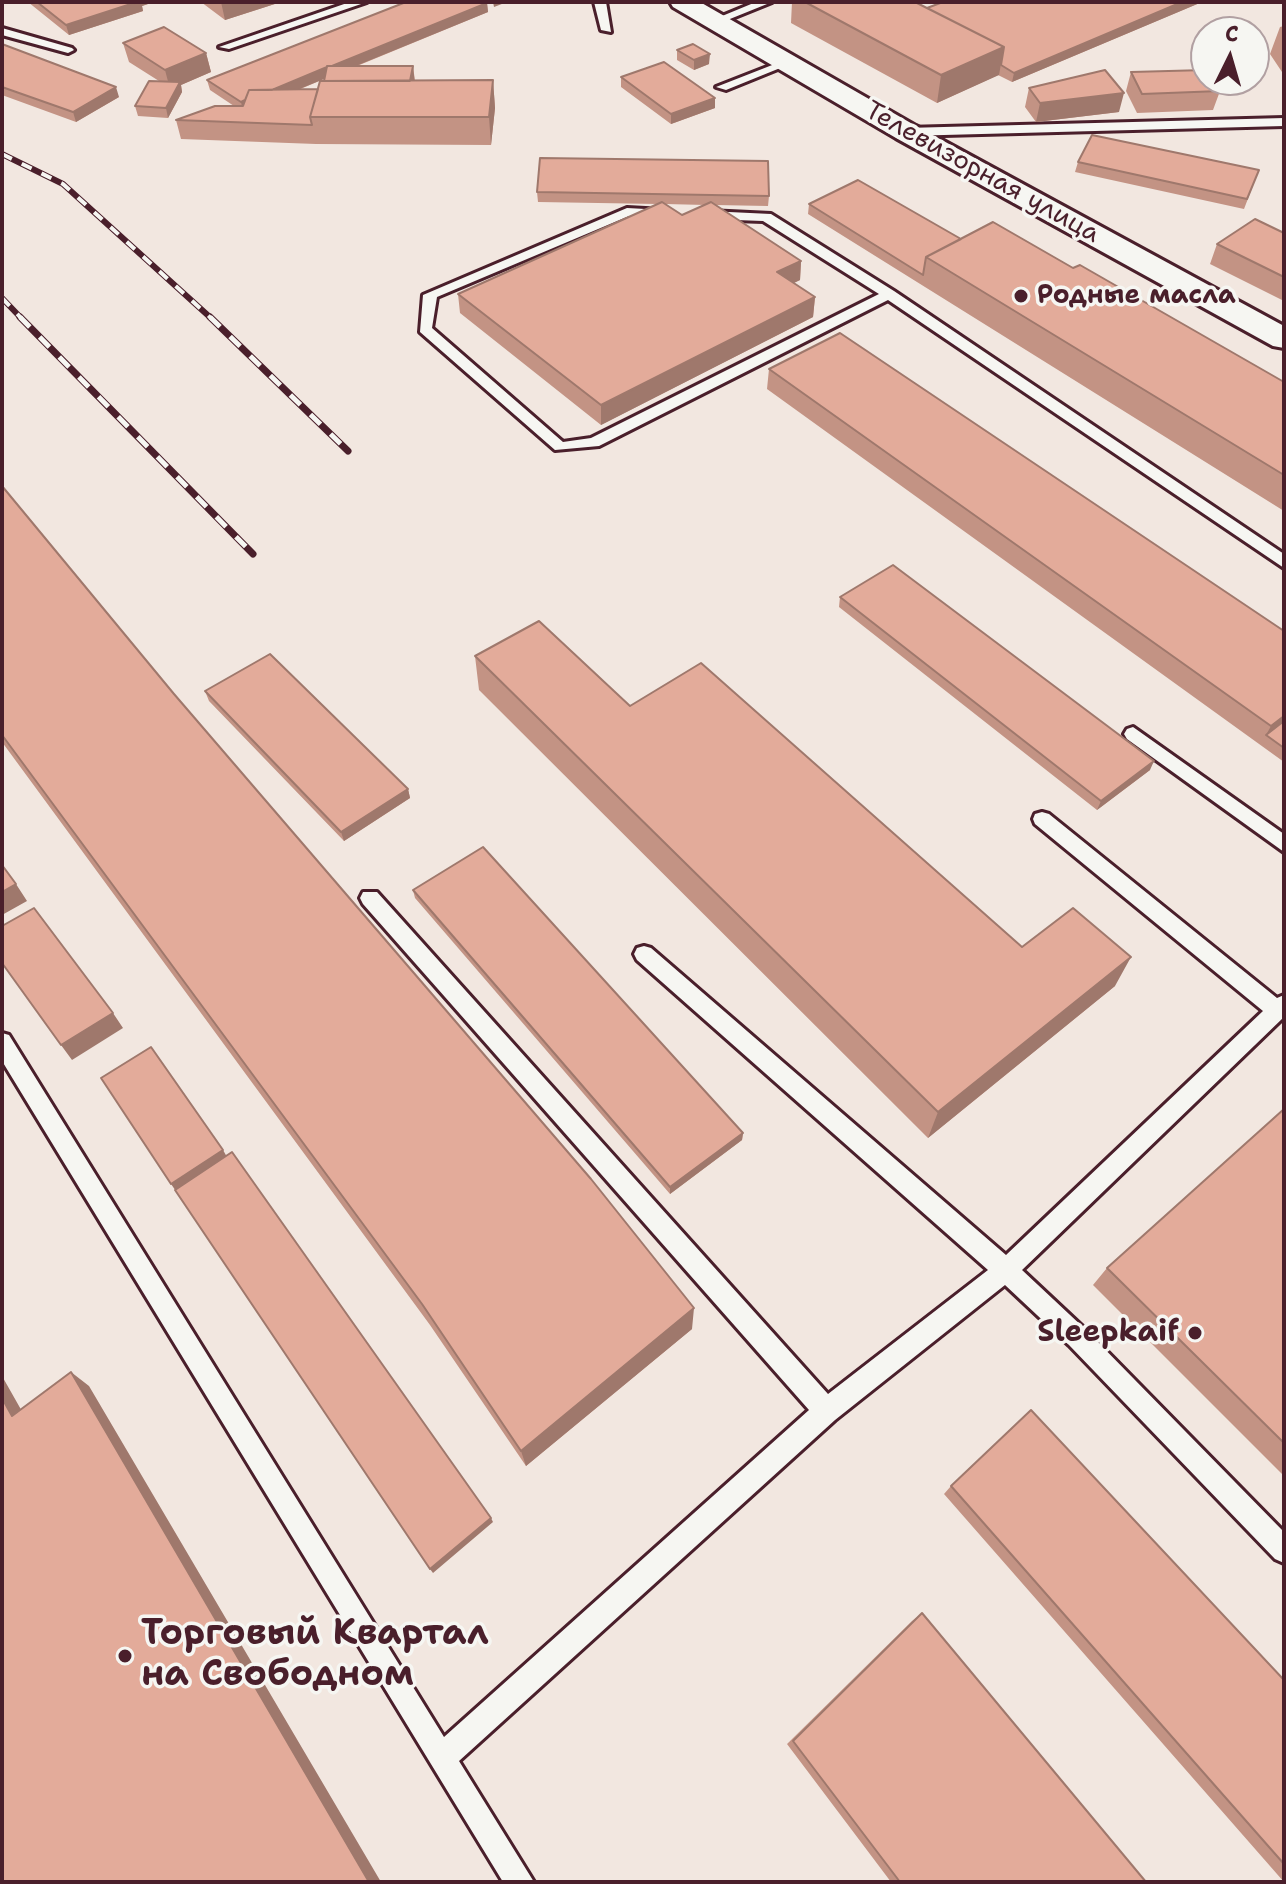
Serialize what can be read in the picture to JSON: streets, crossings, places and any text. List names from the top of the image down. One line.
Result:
{"streets":{"street":["Телевизорная улица"]},"places":["Родные масла","Sleepkaif","Торговый Квартал на Свободном"],"north":"top"}
